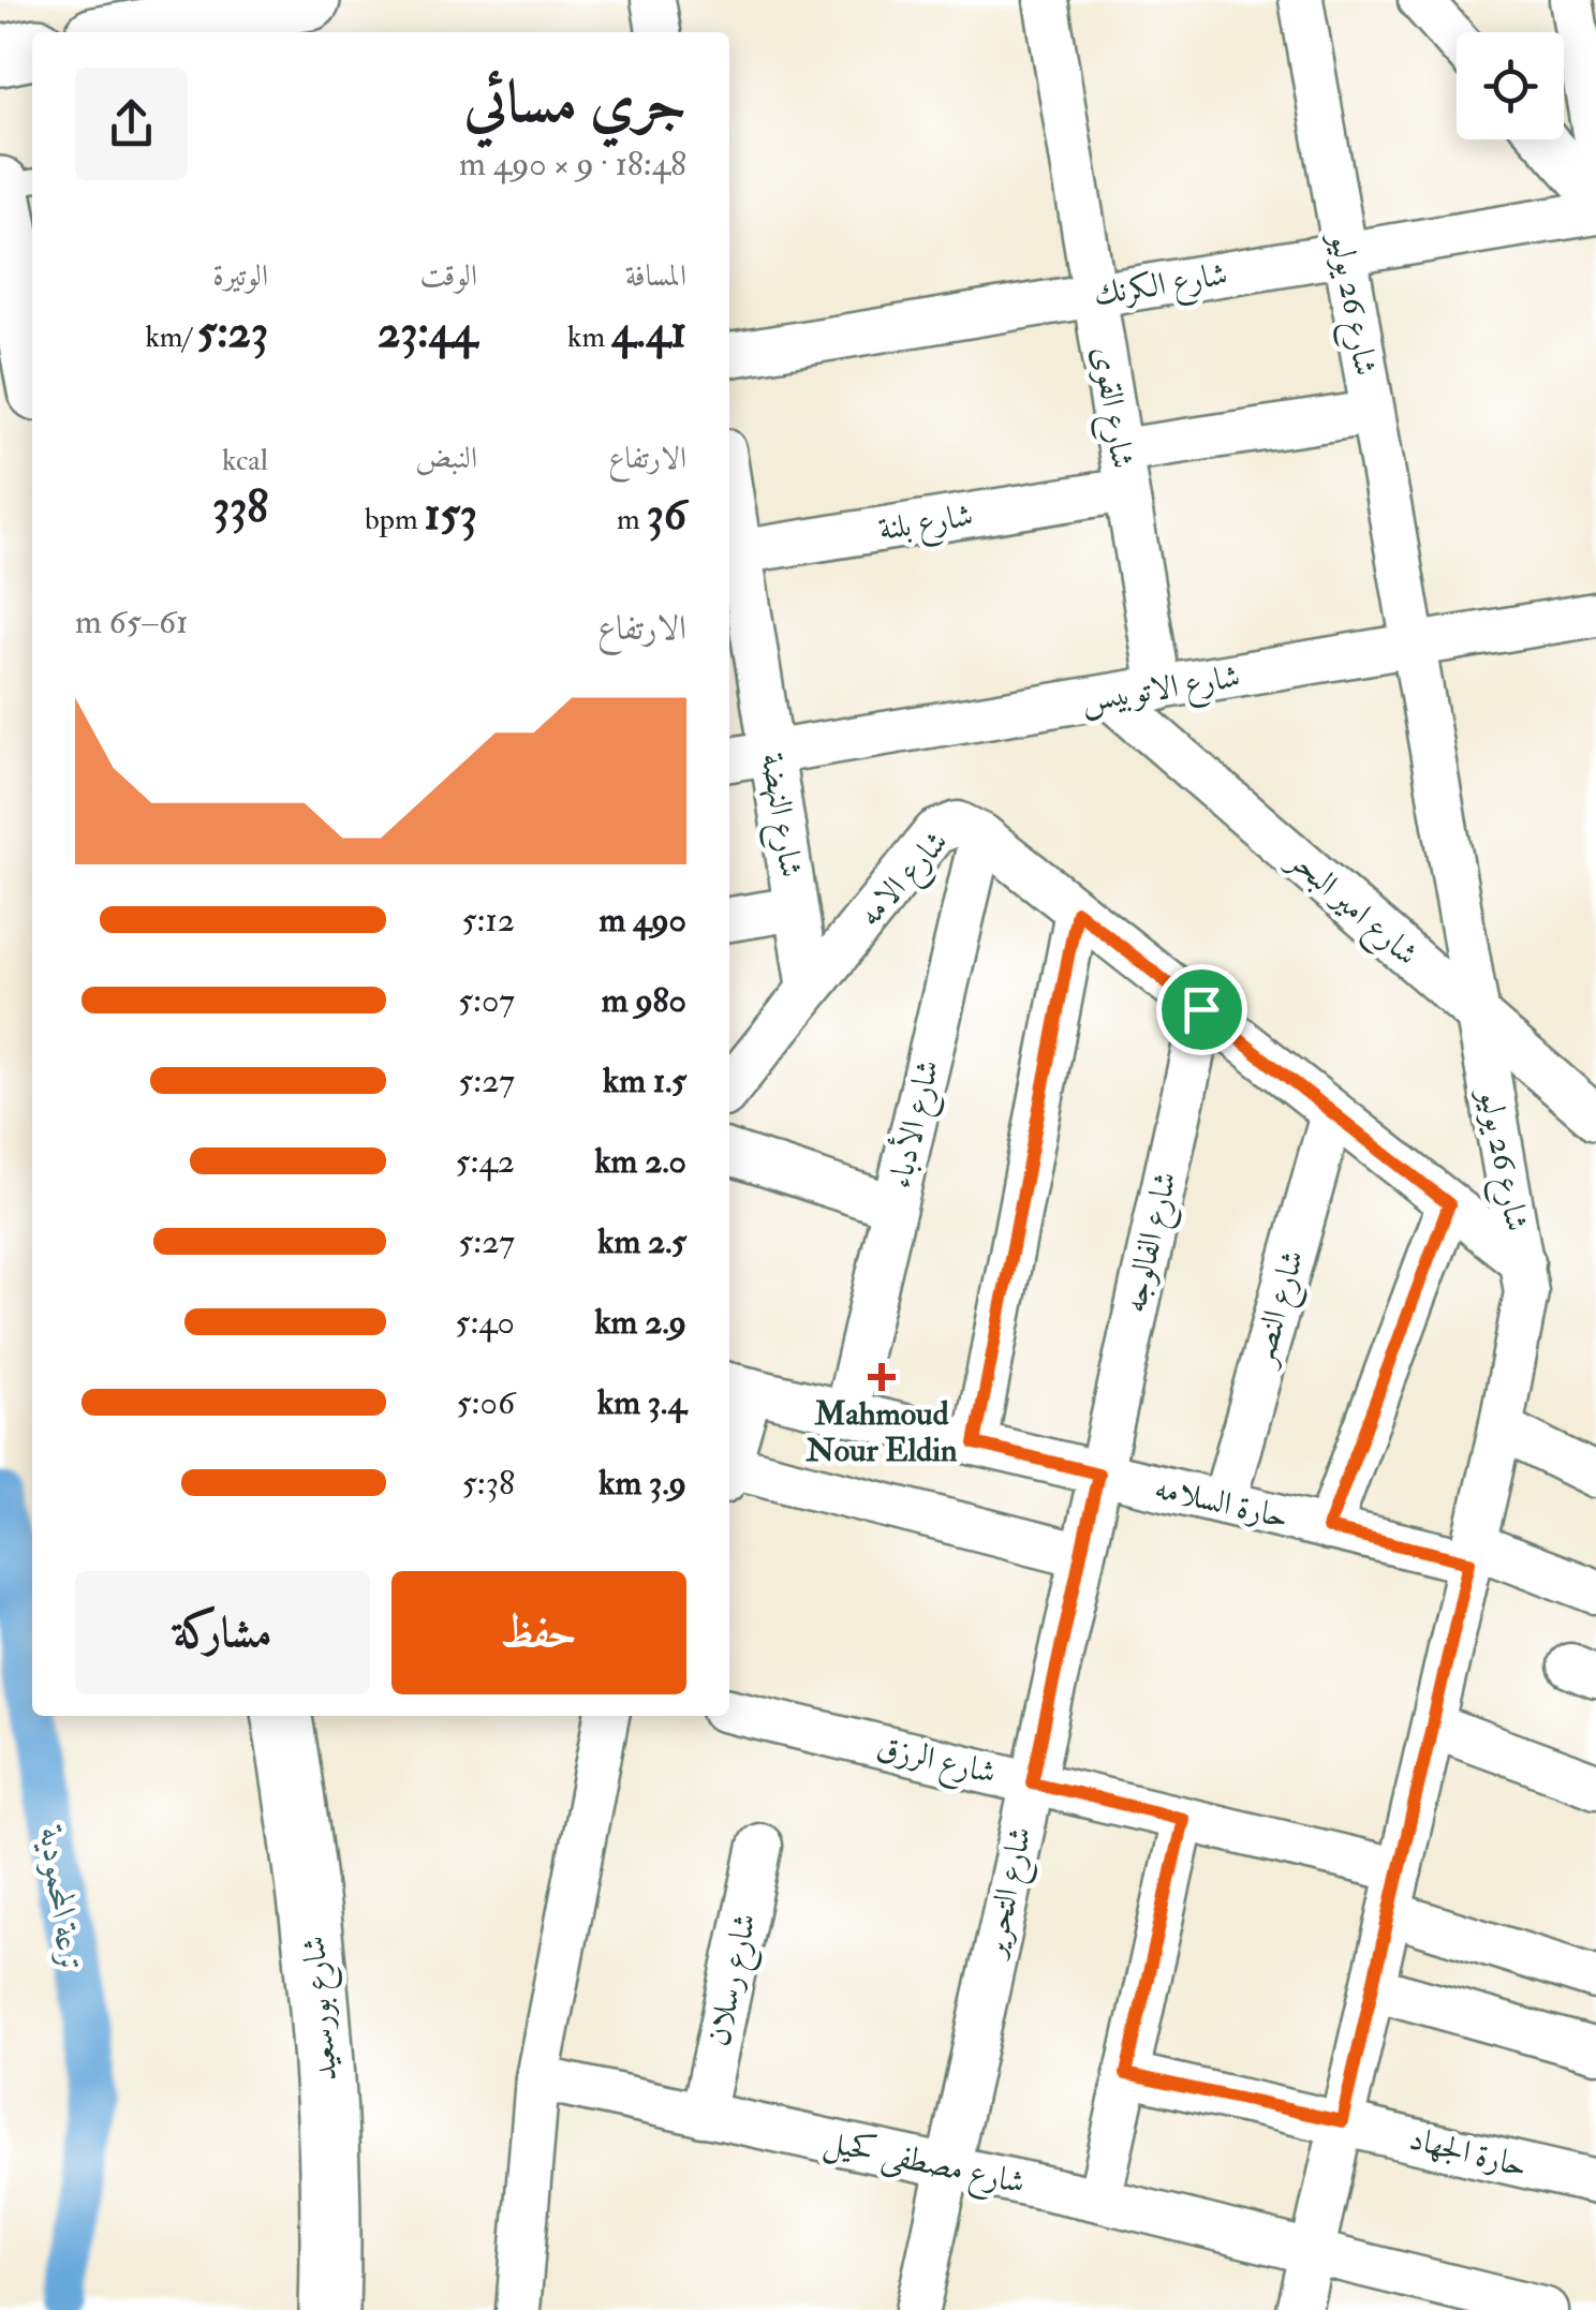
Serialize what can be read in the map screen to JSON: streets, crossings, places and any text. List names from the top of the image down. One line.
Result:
{"streets":{"main road":["شارع بورسعيد"],"street":["شارع الكرنك","شارع 26 يوليو","شارع القوى","شارع بلنة","شارع الاتوبيس","شارع النهضة","شارع الامه","شارع امير البحر","شارع الأدباء","شارع الفالوجه","شارع النصر","حارة السلامه","شارع الرزق","شارع التحرير","شارع رسلان","حارة الجهاد","شارع مصطفى كحيل"]},"crossings":[["شارع الكرنك","شارع 26 يوليو"],["شارع الكرنك","شارع القوى"],["شارع 26 يوليو","شارع بلنة"],["شارع 26 يوليو","شارع الاتوبيس"],["شارع 26 يوليو","شارع الامه"],["شارع 26 يوليو","شارع امير البحر"],["شارع 26 يوليو","حارة السلامه"],["شارع 26 يوليو","شارع الرزق"],["شارع 26 يوليو","حارة الجهاد"],["شارع 26 يوليو","شارع مصطفى كحيل"],["شارع القوى","شارع بلنة"],["شارع القوى","شارع الاتوبيس"],["شارع بلنة","شارع النهضة"],["شارع الاتوبيس","شارع النهضة"],["شارع الاتوبيس","شارع امير البحر"],["شارع النهضة","شارع الامه"],["شارع الامه","شارع الأدباء"],["شارع الامه","شارع الفالوجه"],["شارع الامه","شارع النصر"],["شارع الأدباء","حارة السلامه"],["شارع الفالوجه","حارة السلامه"],["شارع الفالوجه","شارع التحرير"],["شارع النصر","حارة السلامه"],["حارة السلامه","شارع التحرير"],["شارع الرزق","شارع التحرير"],["شارع التحرير","شارع مصطفى كحيل"],["شارع رسلان","شارع مصطفى كحيل"]],"water":["ترعة المحمودية"],"places":{"health":["Mahmoud Nour Eldin"]},"page":{"heading":["جري مسائي","18:48 · 9 × 490 m"],"stats":[["المسافة","4.41 km"],["الوقت","23:44"],["الوتيرة","5:23 /km"],["الارتفاع","36 m"],["النبض","153 bpm"],["kcal","338"]],"chart":["الارتفاع","61–65 m"],"list":[{"name":"490 m","note":"5:12"},{"name":"980 m","note":"5:07"},{"name":"1.5 km","note":"5:27"},{"name":"2.0 km","note":"5:42"},{"name":"2.5 km","note":"5:27"},{"name":"2.9 km","note":"5:40"},{"name":"3.4 km","note":"5:06"},{"name":"3.9 km","note":"5:38"}],"buttons":["حفظ","مشاركة"]}}
